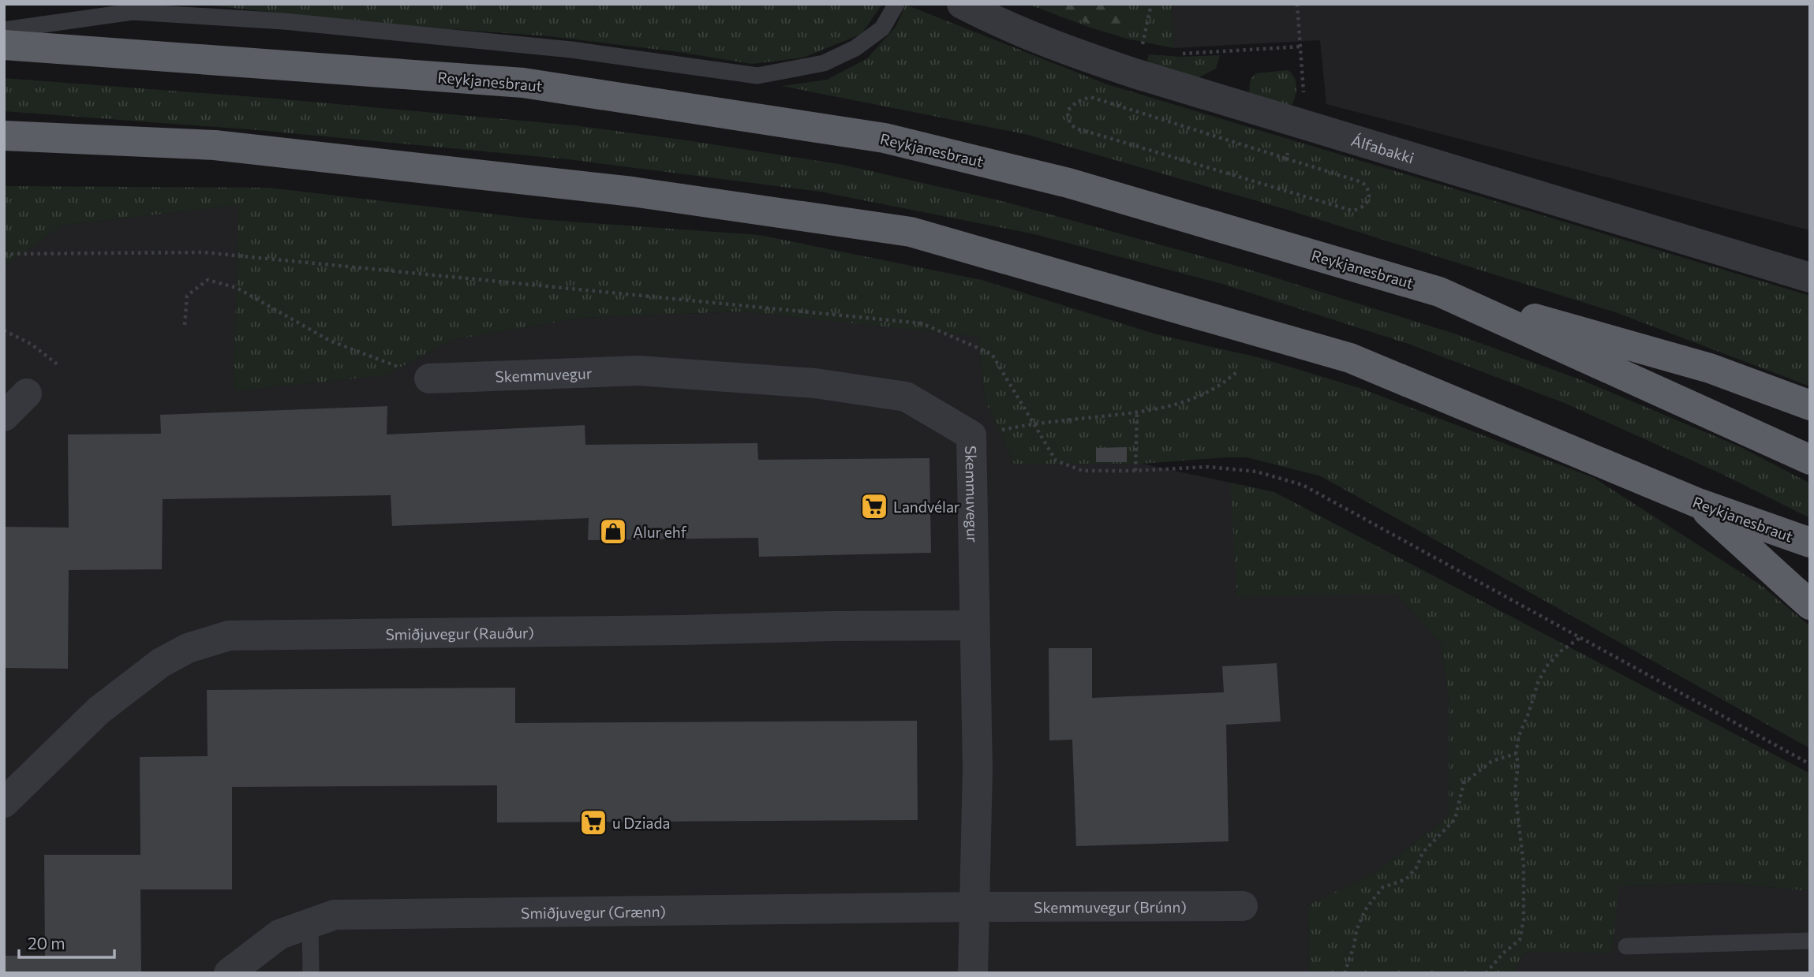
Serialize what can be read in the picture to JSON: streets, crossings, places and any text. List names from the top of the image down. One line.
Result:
{"streets":{"highway":["Reykjanesbraut"],"street":["Álfabakki","Skemmuvegur","Smiðjuvegur (Rauður)","Skemmuvegur (Brúnn)","Smiðjuvegur (Grænn)"]},"crossings":[["Skemmuvegur","Smiðjuvegur (Rauður)"],["Skemmuvegur","Skemmuvegur (Brúnn)"],["Skemmuvegur","Smiðjuvegur (Grænn)"],["Skemmuvegur (Brúnn)","Smiðjuvegur (Grænn)"]],"places":{"supermarket":["Landvélar","u Dziada"],"shop":["Alur ehf"]},"scale_bar":"20 m"}
